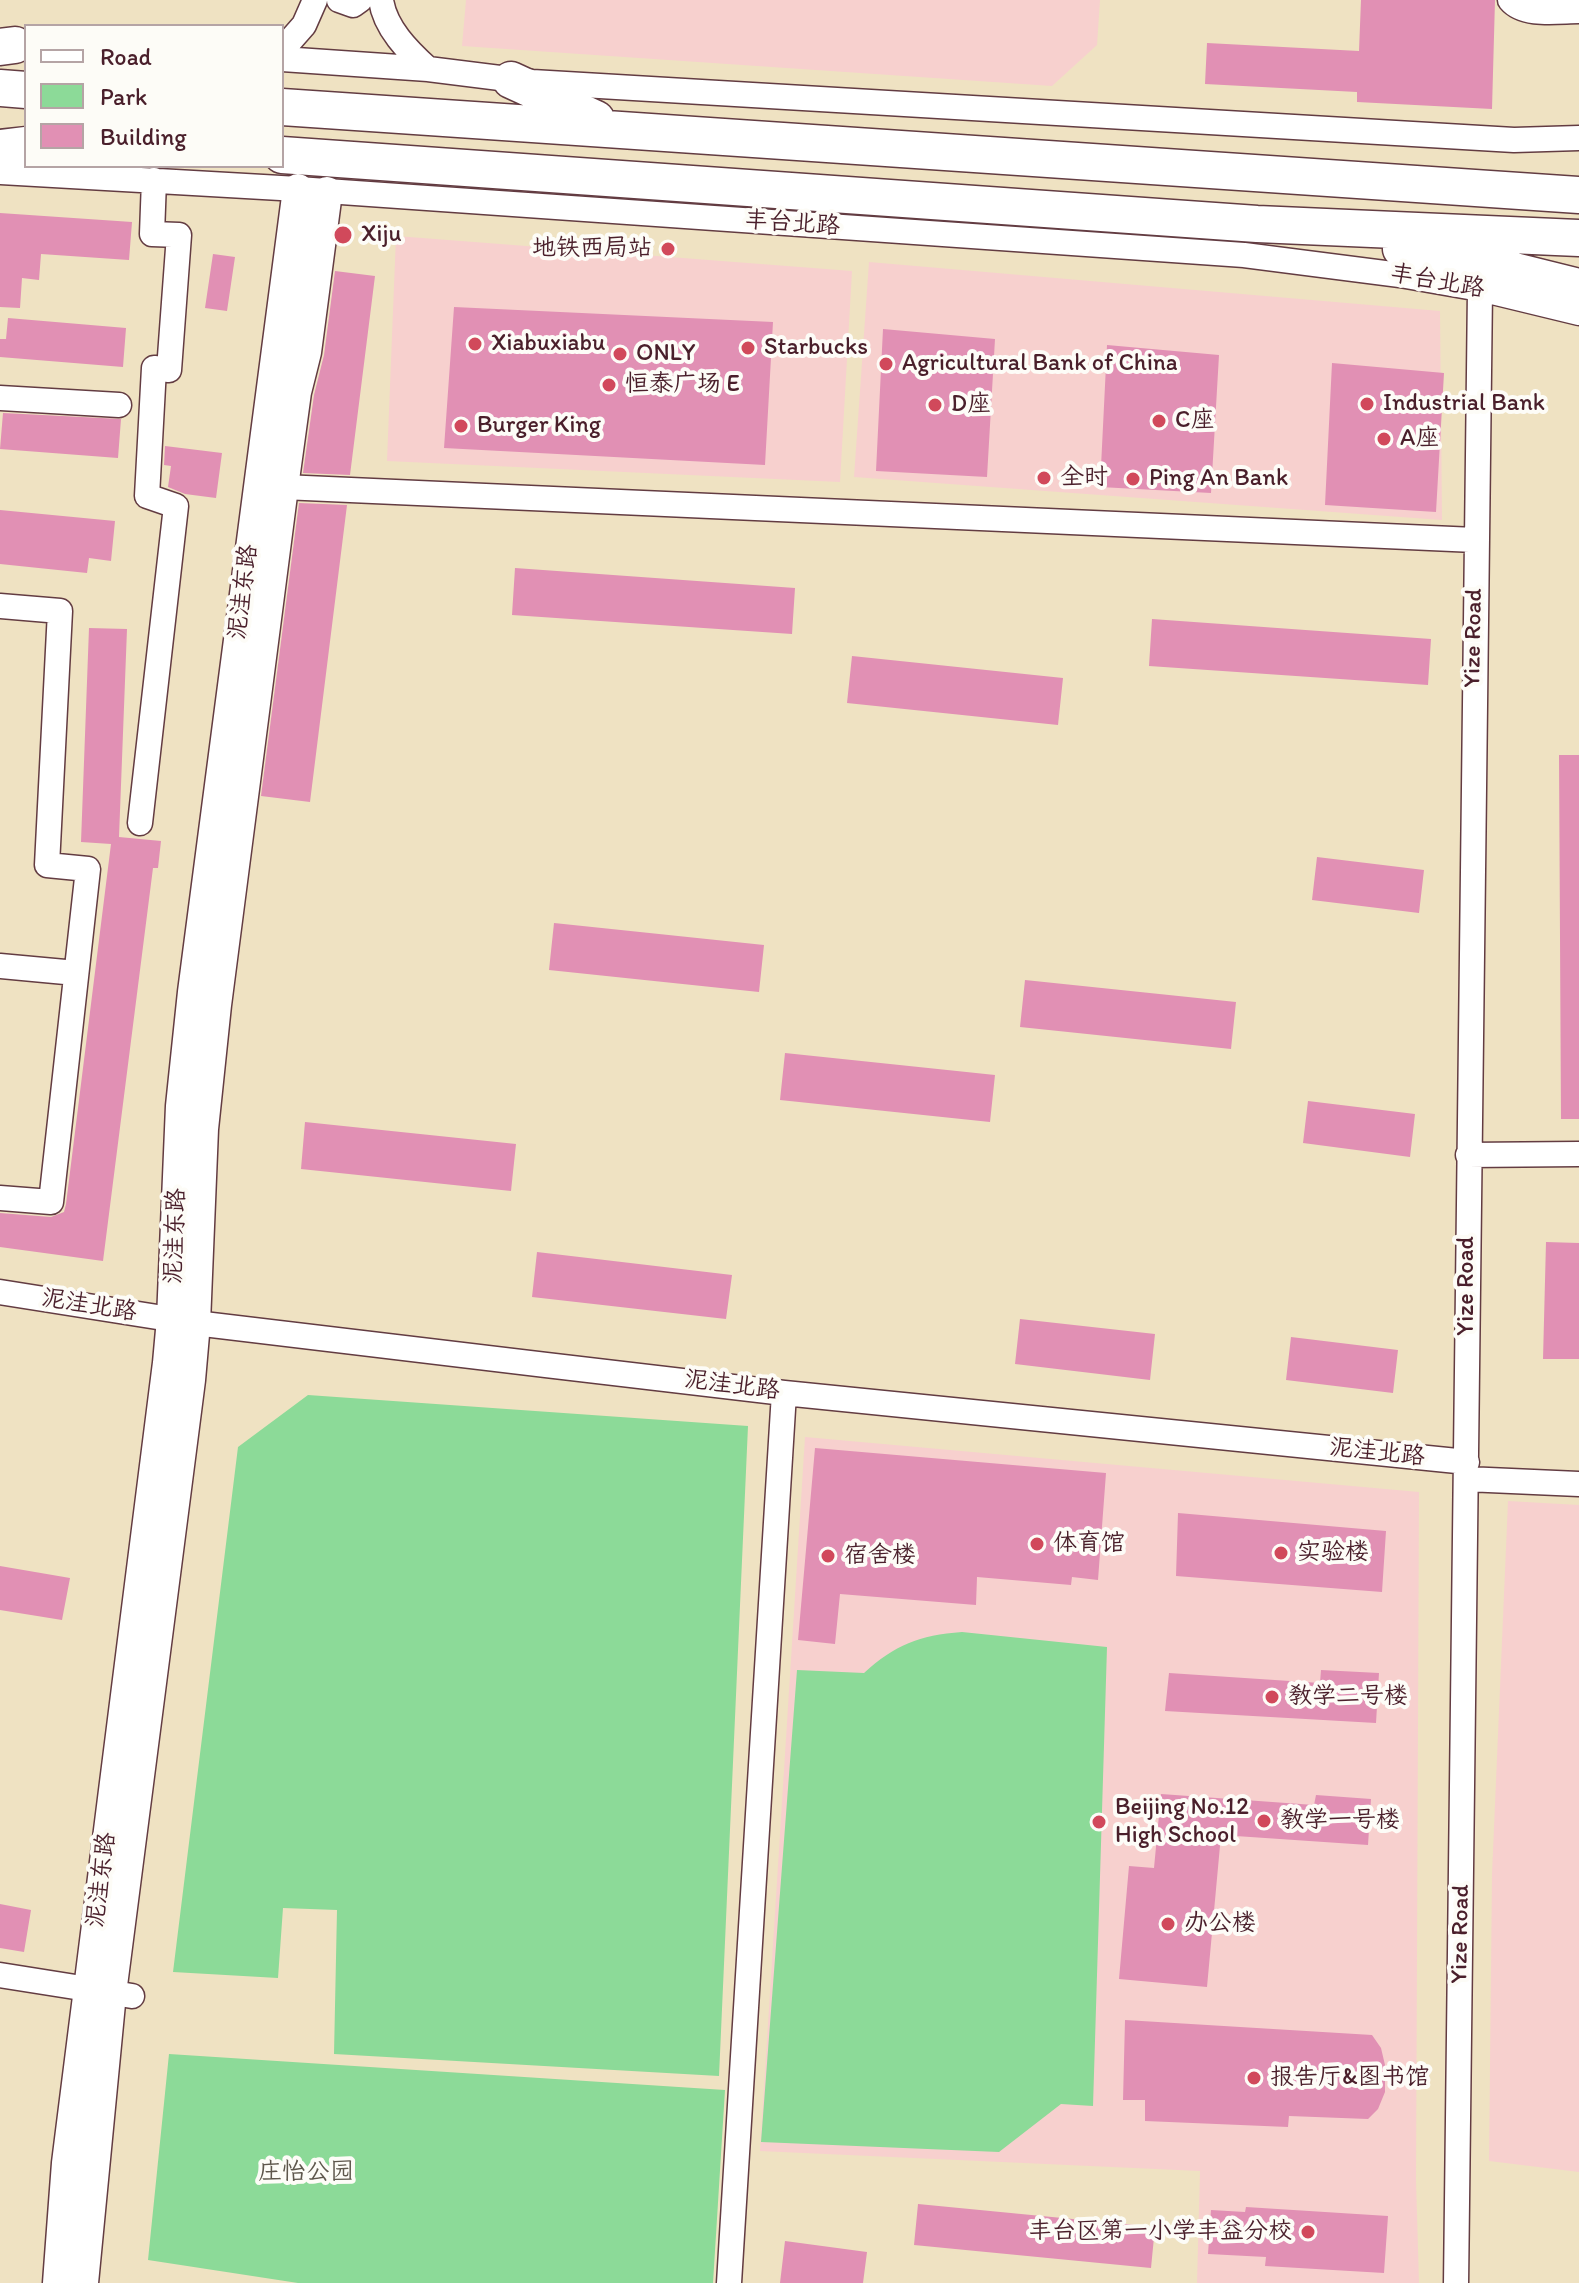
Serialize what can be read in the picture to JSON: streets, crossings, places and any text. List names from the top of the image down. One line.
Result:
{"streets":{"highway":["丰台北路"],"main road":["泥洼东路"],"street":["Yize Road","泥洼北路"]},"crossings":[["丰台北路","泥洼东路"],["丰台北路","Yize Road"],["泥洼东路","泥洼北路"],["Yize Road","泥洼北路"]],"parks":["庄怡公园"],"places":["Xiju","地铁西局站","Xiabuxiabu","Starbucks","ONLY","Agricultural Bank of China","恒泰广场 E","Industrial Bank","D座","C座","Burger King","A座","全时","Ping An Bank","体育馆","实验楼","宿舍楼","教学二号楼","教学一号楼","Beijing No.12 High School","办公楼","报告厅&图书馆","丰台区第一小学丰益分校"],"legend":["Road","Park","Building"]}
